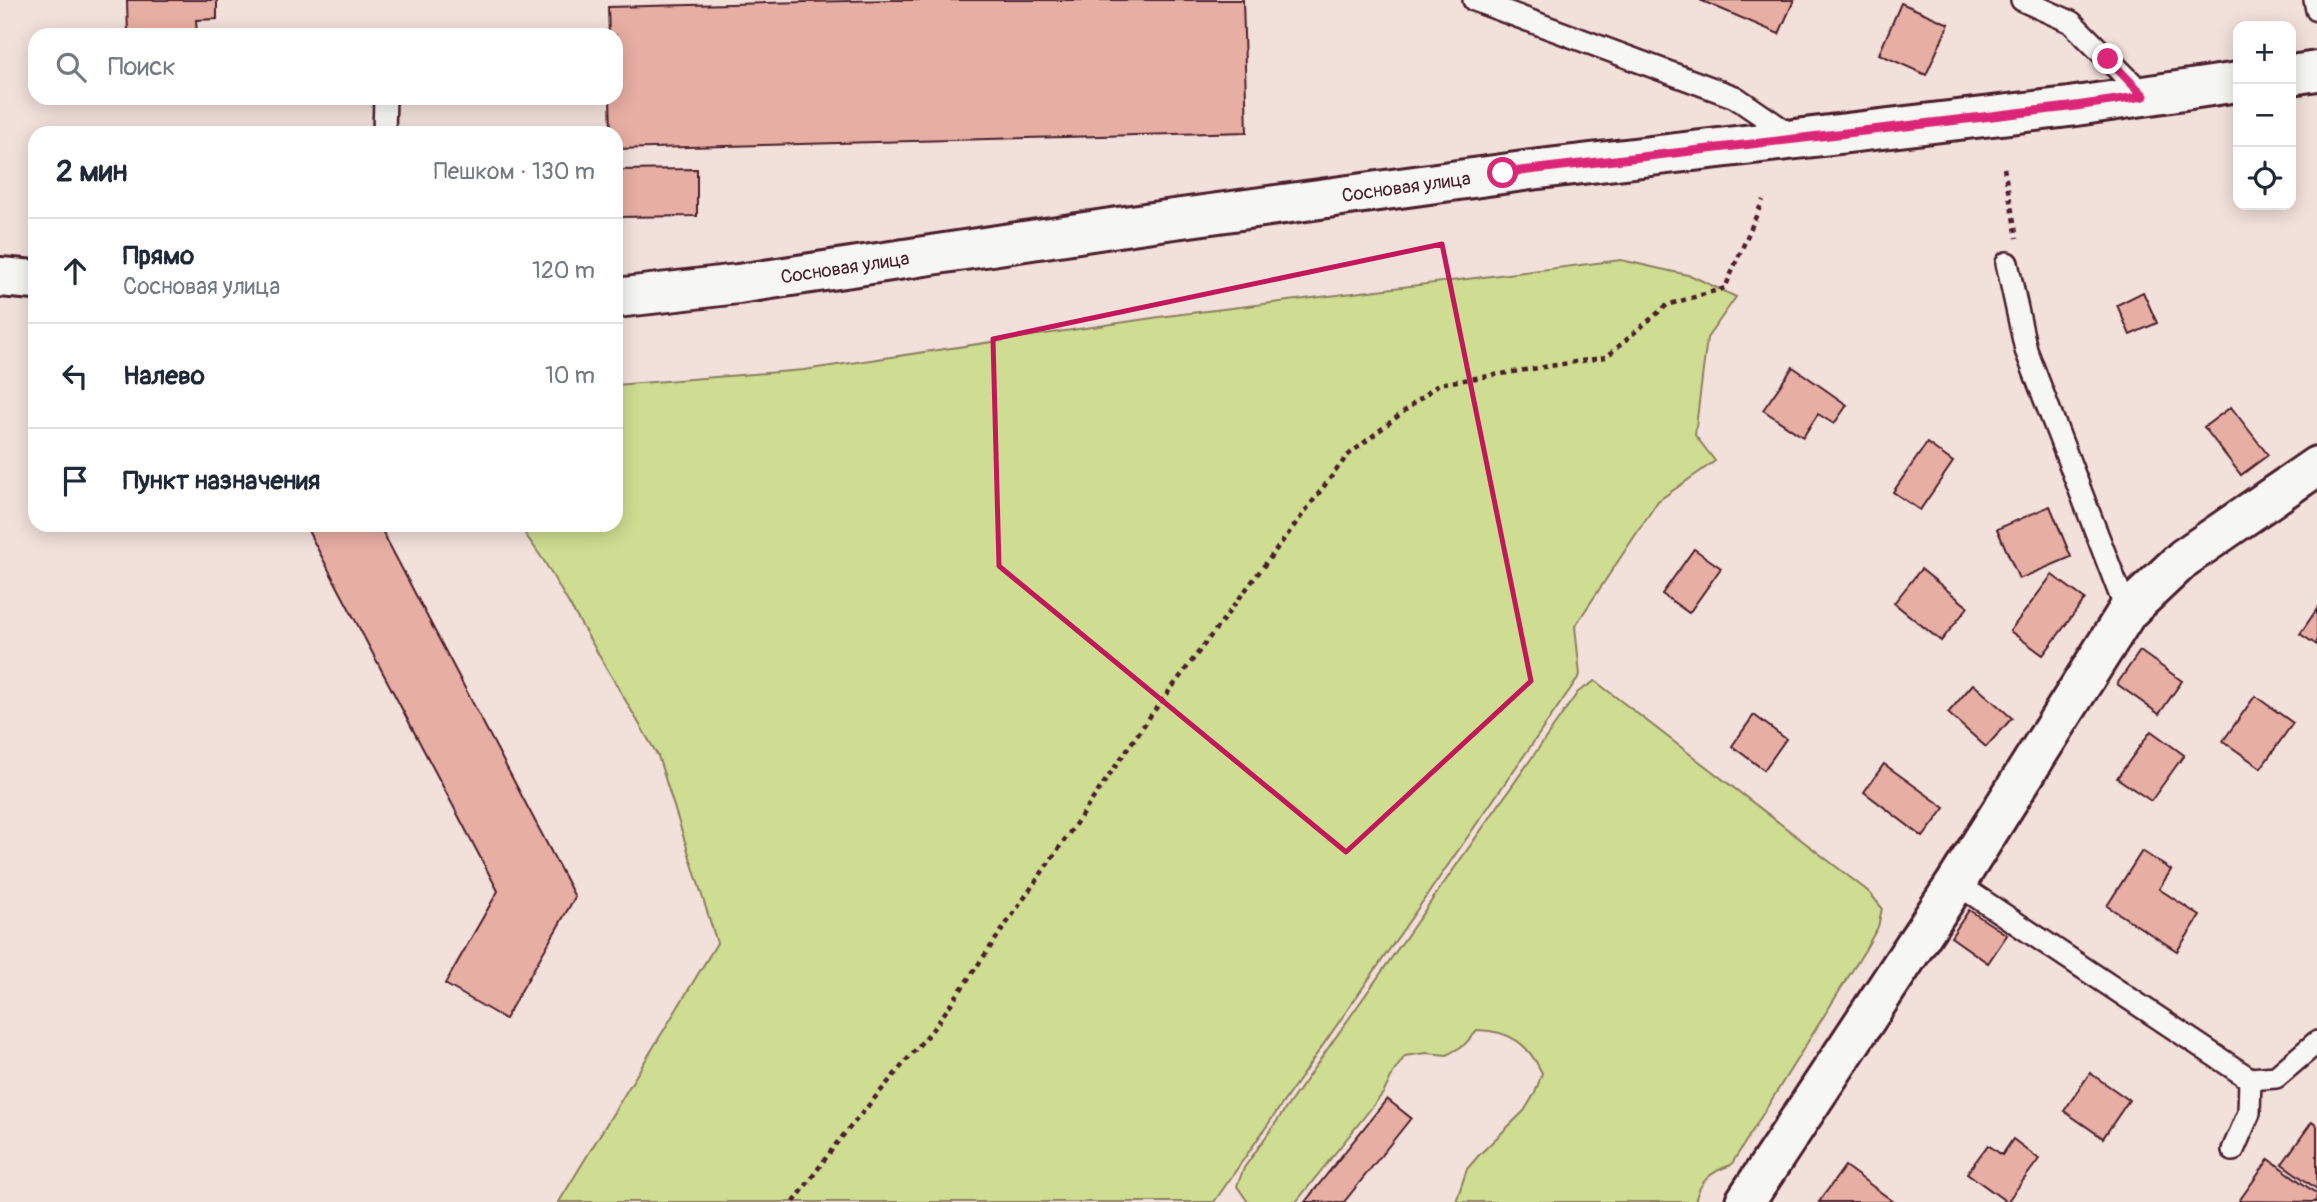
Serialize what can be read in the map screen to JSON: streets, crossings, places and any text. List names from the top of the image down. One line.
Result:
{"streets":{"street":["Сосновая улица"]},"page":{"map_buttons":["+","−"],"search":"Поиск","heading":["2 мин","Пешком · 130 m"],"list":[["Прямо","Сосновая улица","120 m"],["Налево","10 m"],"Пункт назначения"]}}
